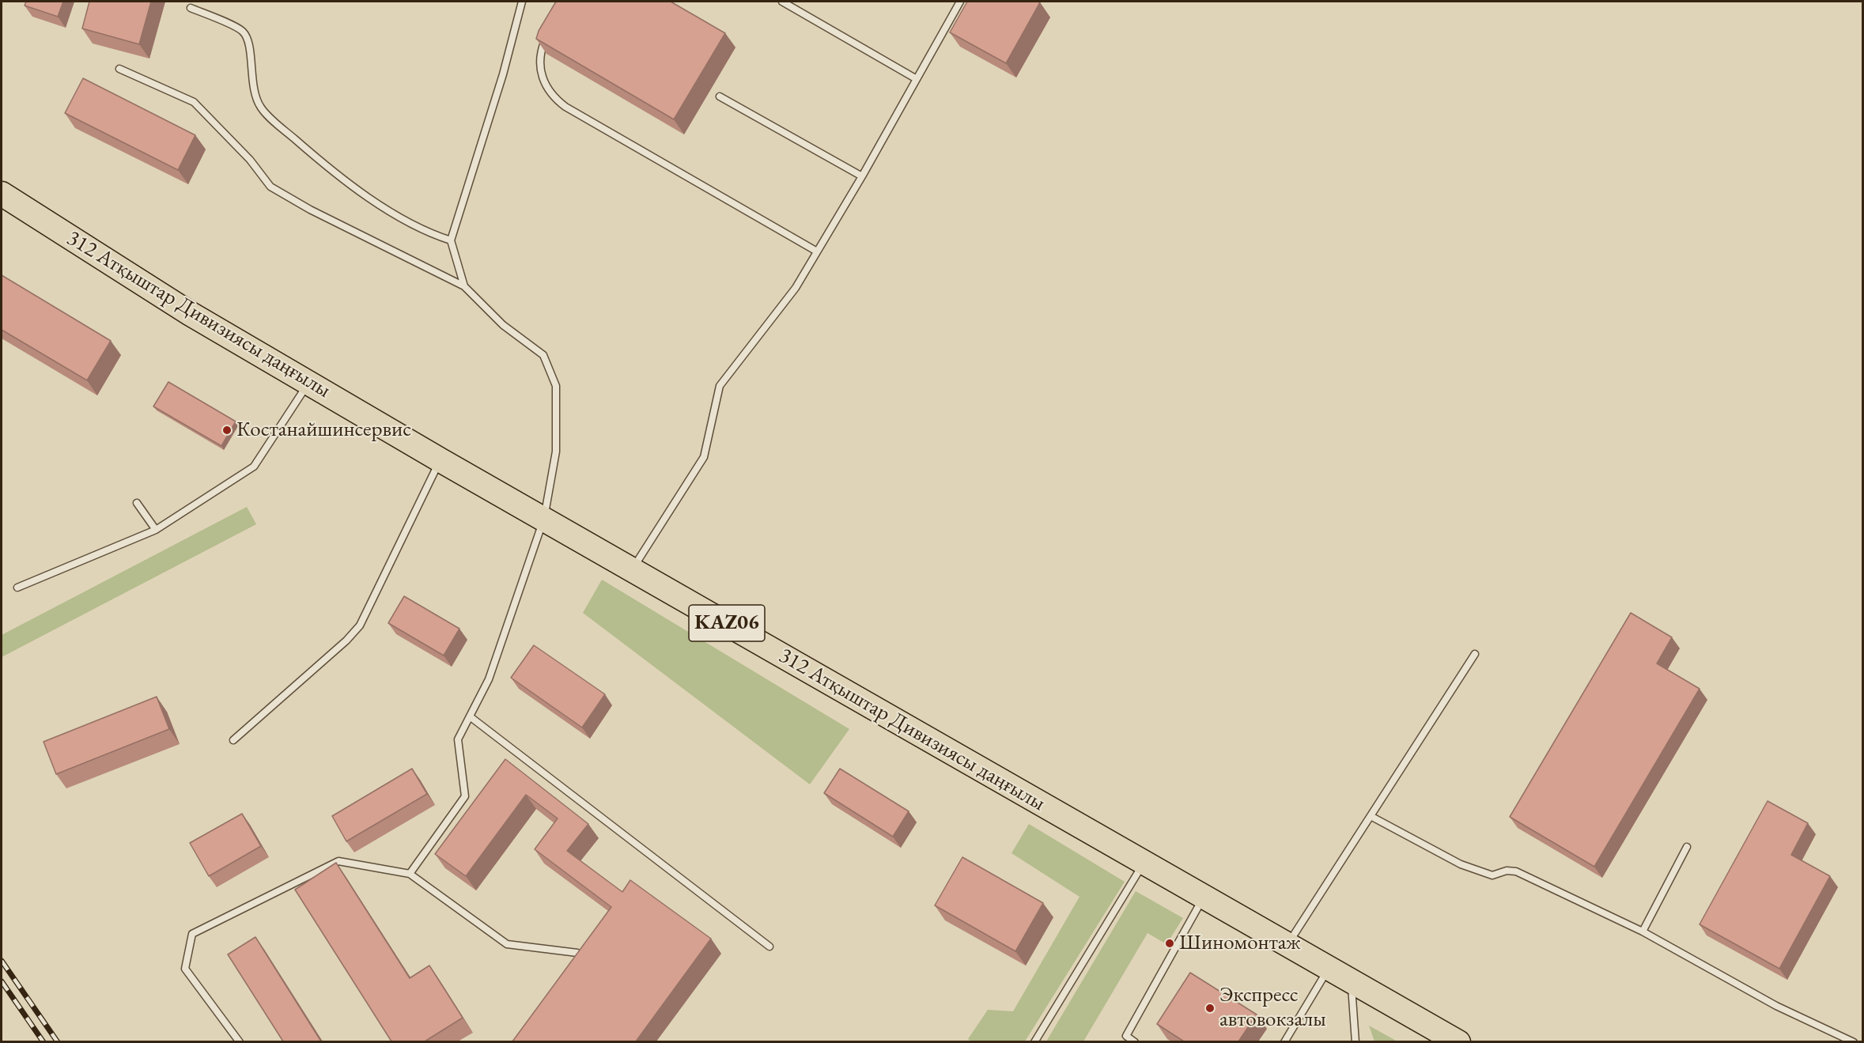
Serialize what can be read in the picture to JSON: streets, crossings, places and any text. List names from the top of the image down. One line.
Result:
{"streets":{"highway":["312 Атқыштар Дивизиясы даңғылы","KАZ06"]},"places":["Костанайшинсервис","Шиномонтаж","Экспресс автовокзалы"]}
